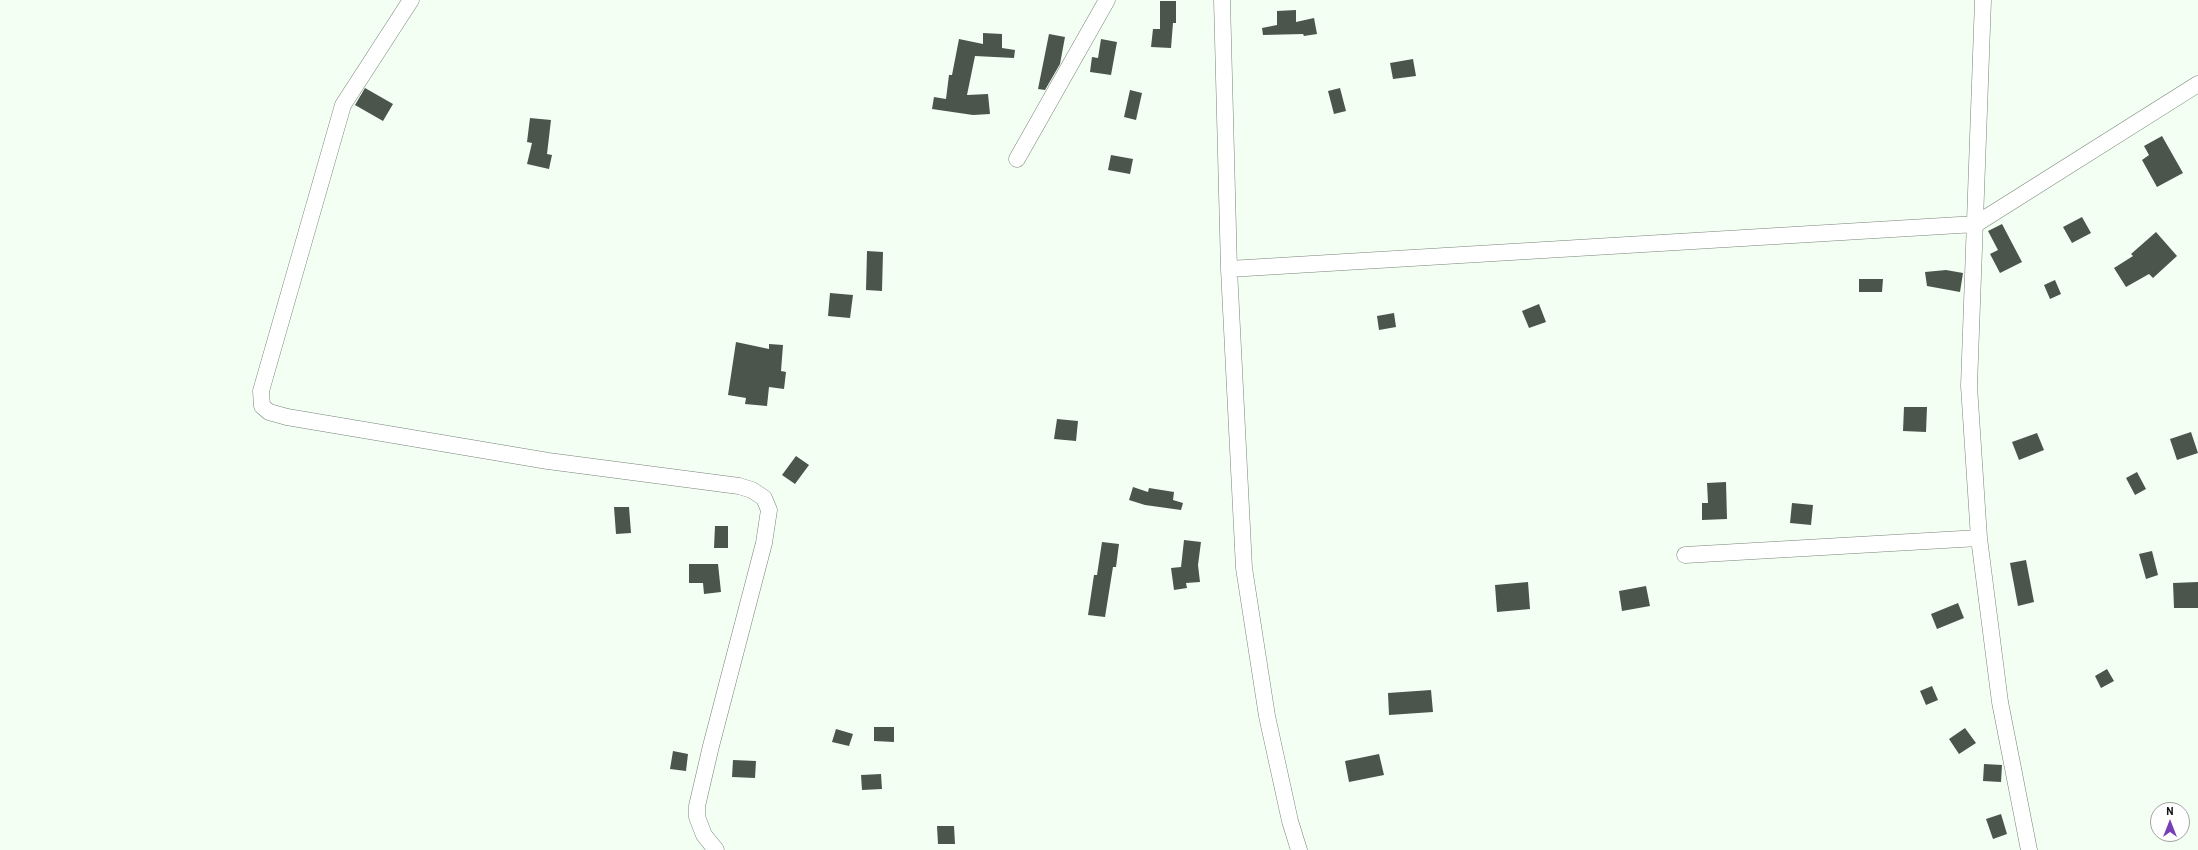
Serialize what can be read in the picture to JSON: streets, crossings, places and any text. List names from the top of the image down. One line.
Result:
{"north":"top"}
